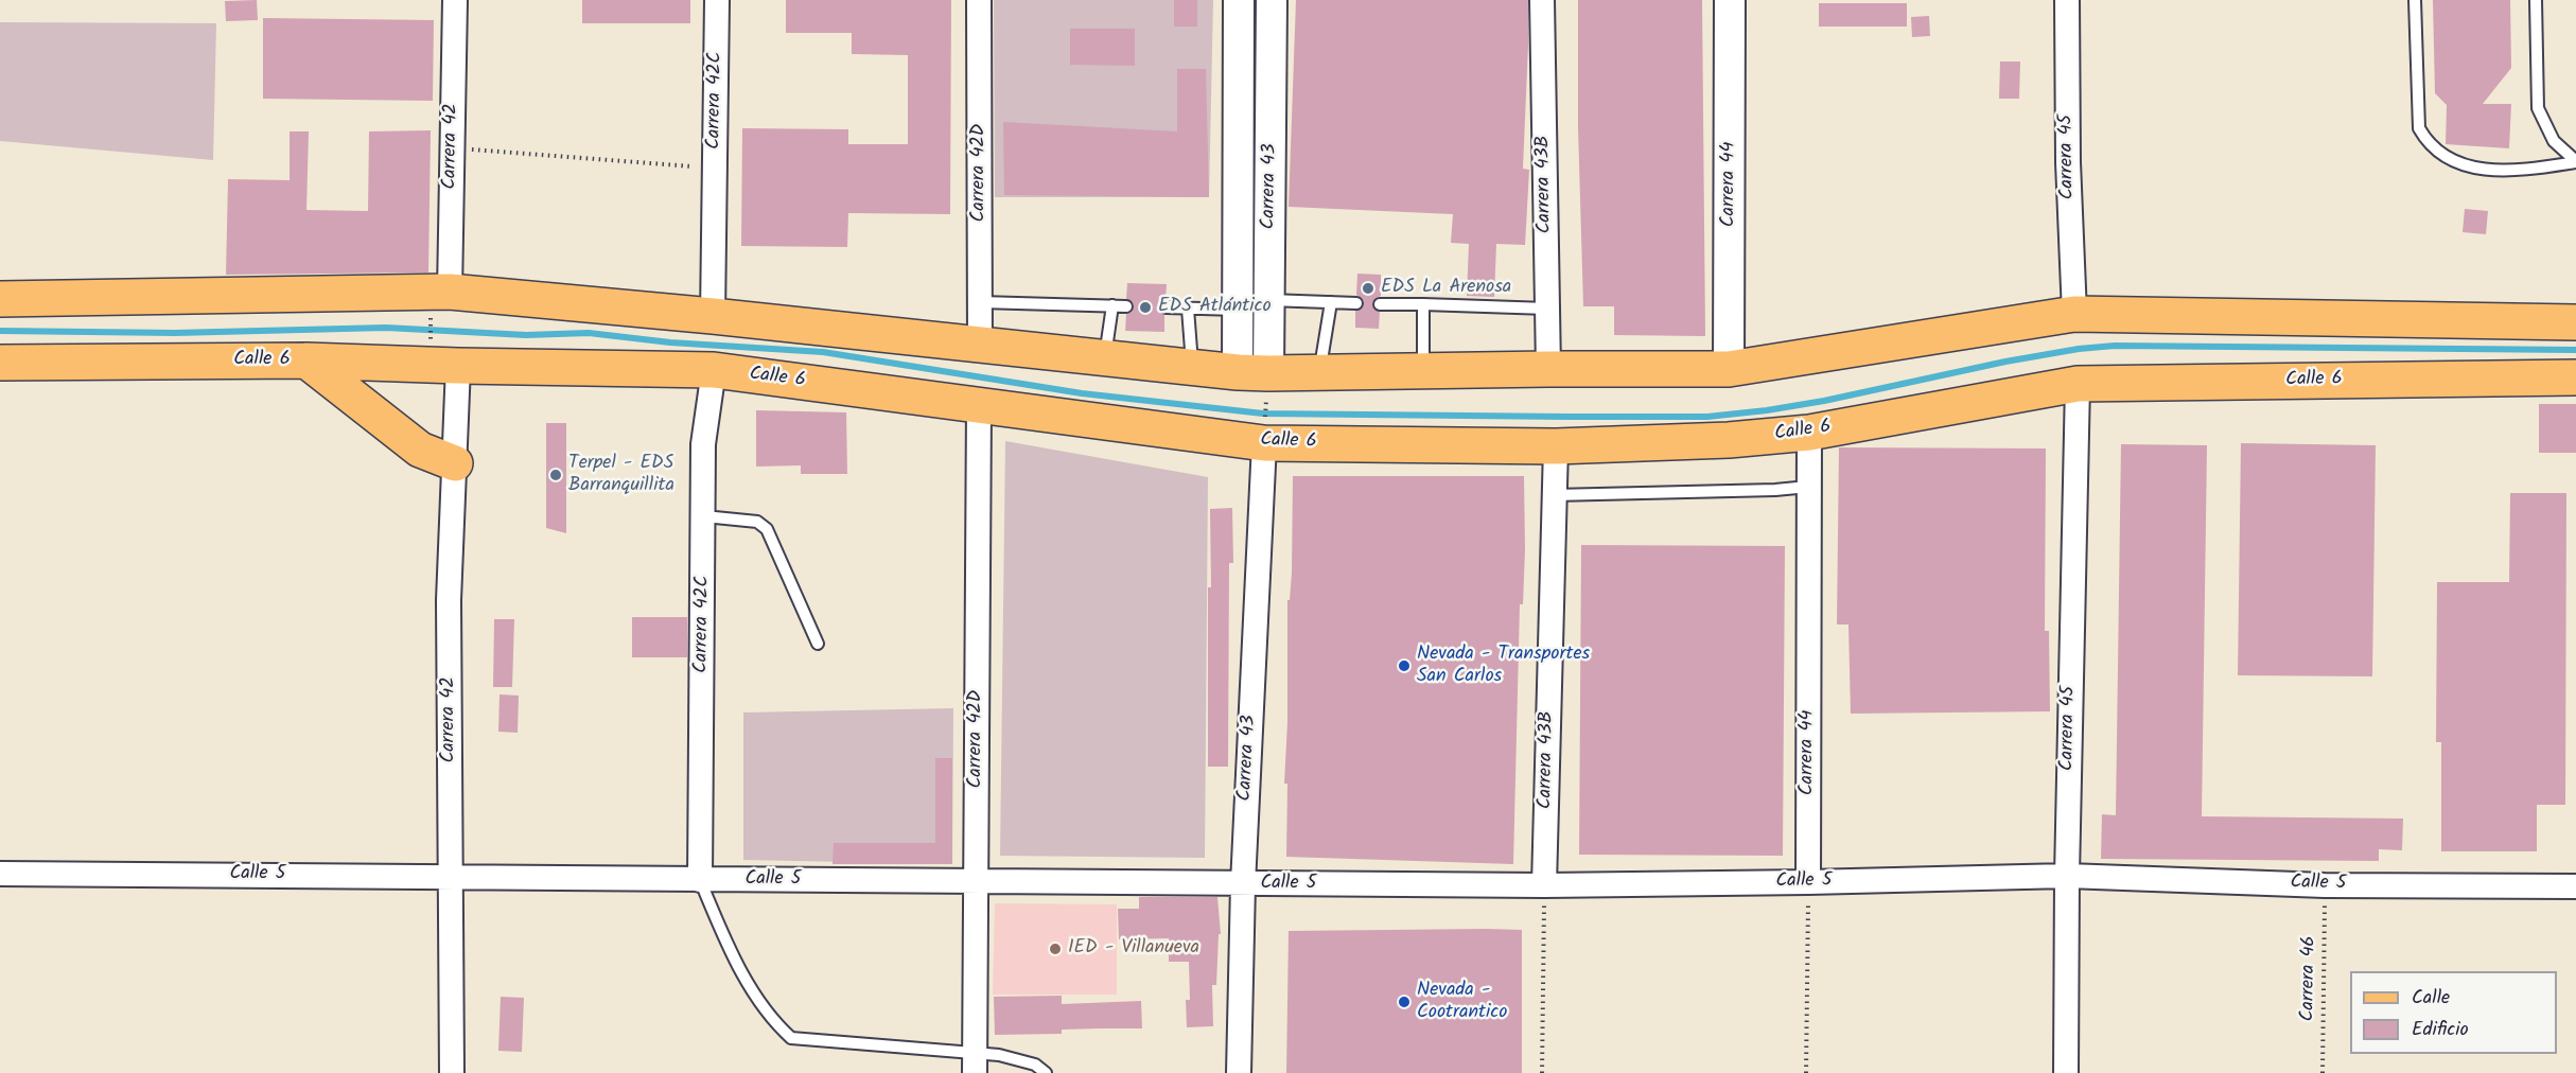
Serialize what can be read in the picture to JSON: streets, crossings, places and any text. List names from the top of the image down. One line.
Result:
{"streets":{"main road":["Calle 6"],"street":["Carrera 42C","Carrera 42","Carrera 45","Carrera 42D","Carrera 43B","Carrera 44","Carrera 43","Calle 5"],"path":["Carrera 46"]},"crossings":[["Carrera 42C","Calle 6"],["Carrera 42C","Calle 5"],["Carrera 42","Calle 6"],["Carrera 42","Calle 5"],["Carrera 45","Calle 6"],["Carrera 45","Calle 5"],["Carrera 42D","Calle 6"],["Carrera 42D","Calle 5"],["Carrera 43B","Calle 6"],["Carrera 43B","Calle 5"],["Carrera 44","Calle 6"],["Carrera 44","Calle 5"],["Carrera 43","Calle 6"],["Carrera 43","Calle 5"],["Calle 5","Carrera 46"]],"places":["EDS La Arenosa","EDS Atlántico","Terpel - EDS Barranquillita","Nevada - Transportes San Carlos","IED - Villanueva","Nevada - Cootrantico"],"legend":["Calle","Edificio"]}
